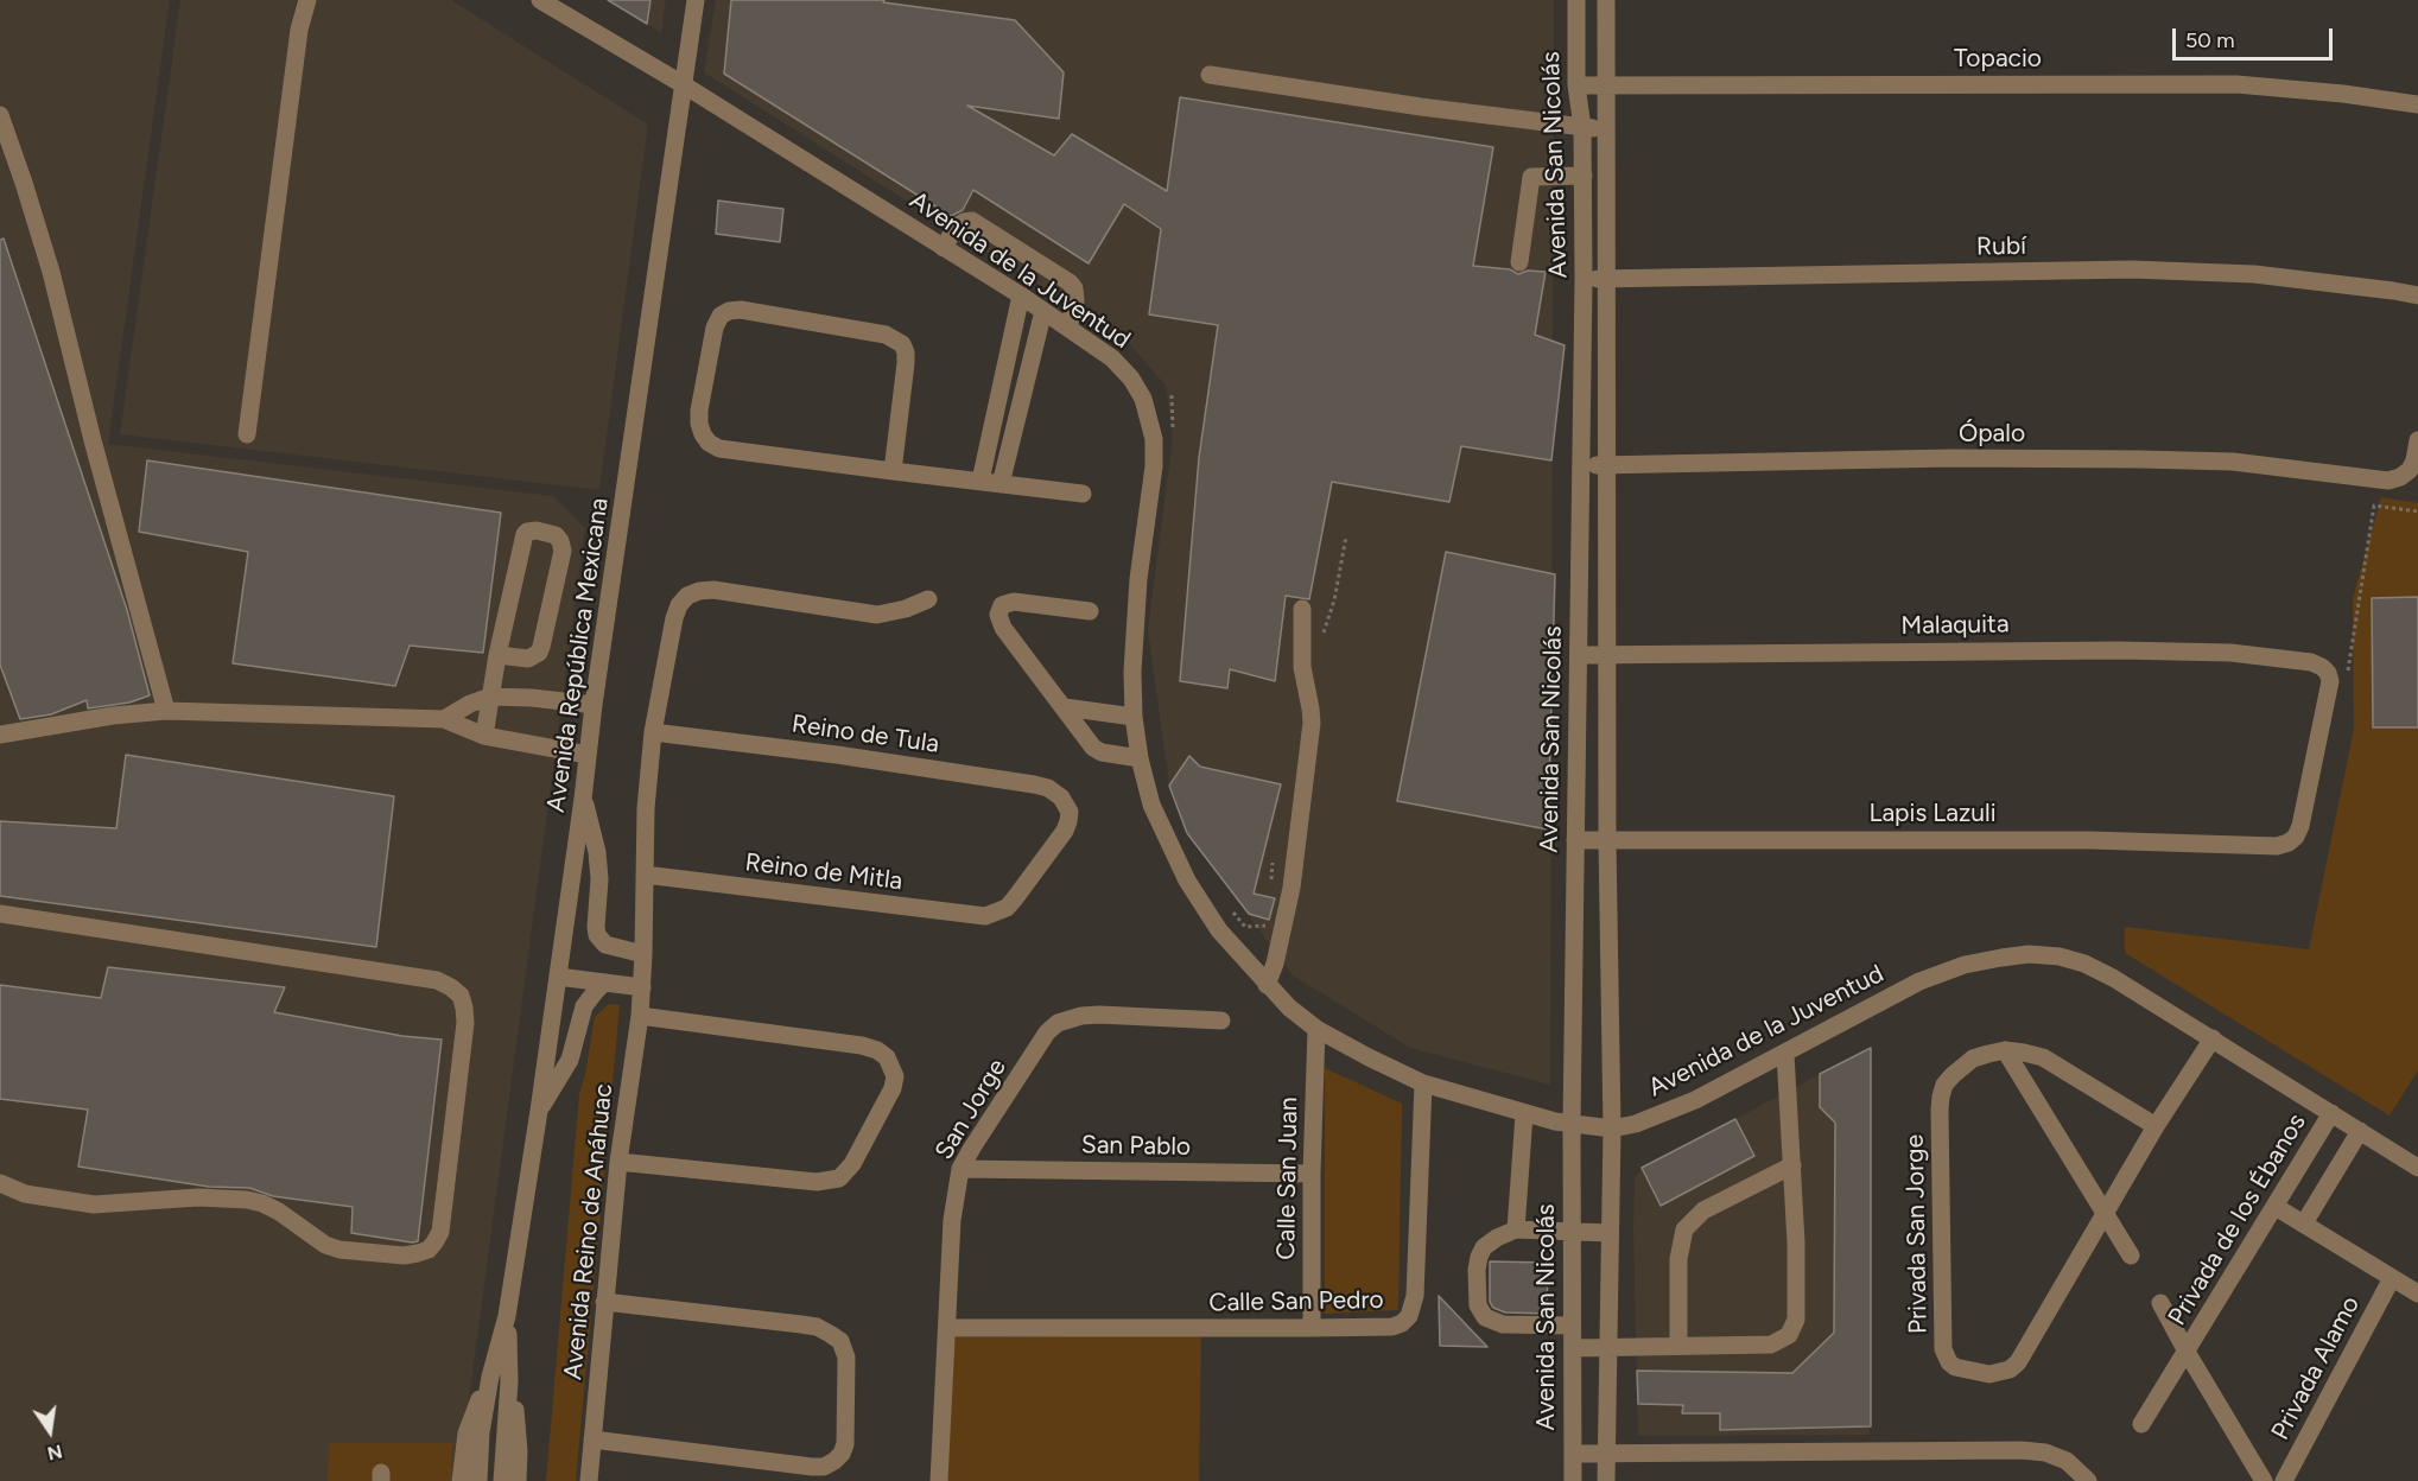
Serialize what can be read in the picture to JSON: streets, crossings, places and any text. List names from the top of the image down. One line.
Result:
{"streets":{"street":["Topacio","Avenida San Nicolás","Rubí","Avenida de la Juventud","Ópalo","Malaquita","Avenida República Mexicana","Reino de Tula","Lapis Lazuli","Reino de Mitla","San Jorge","San Pablo","Calle San Juan","Privada de los Ébanos","Avenida Reino de Anáhuac","Privada San Jorge","Calle San Pedro","Privada Alamo"]},"crossings":[["Topacio","Avenida San Nicolás"],["Avenida San Nicolás","Rubí"],["Avenida San Nicolás","Avenida de la Juventud"],["Avenida San Nicolás","Ópalo"],["Avenida San Nicolás","Malaquita"],["Avenida San Nicolás","Lapis Lazuli"],["Avenida de la Juventud","Avenida República Mexicana"],["Avenida de la Juventud","Calle San Juan"],["Avenida de la Juventud","Privada de los Ébanos"],["Avenida de la Juventud","Privada San Jorge"],["Avenida de la Juventud","Calle San Pedro"],["Malaquita","Lapis Lazuli"],["Reino de Tula","Reino de Mitla"],["Reino de Tula","Avenida Reino de Anáhuac"],["Reino de Mitla","Avenida Reino de Anáhuac"],["San Jorge","San Pablo"],["San Jorge","Calle San Pedro"],["San Pablo","Calle San Juan"],["Calle San Juan","Calle San Pedro"]],"scale_bar":"50 m","north":"bottom"}
